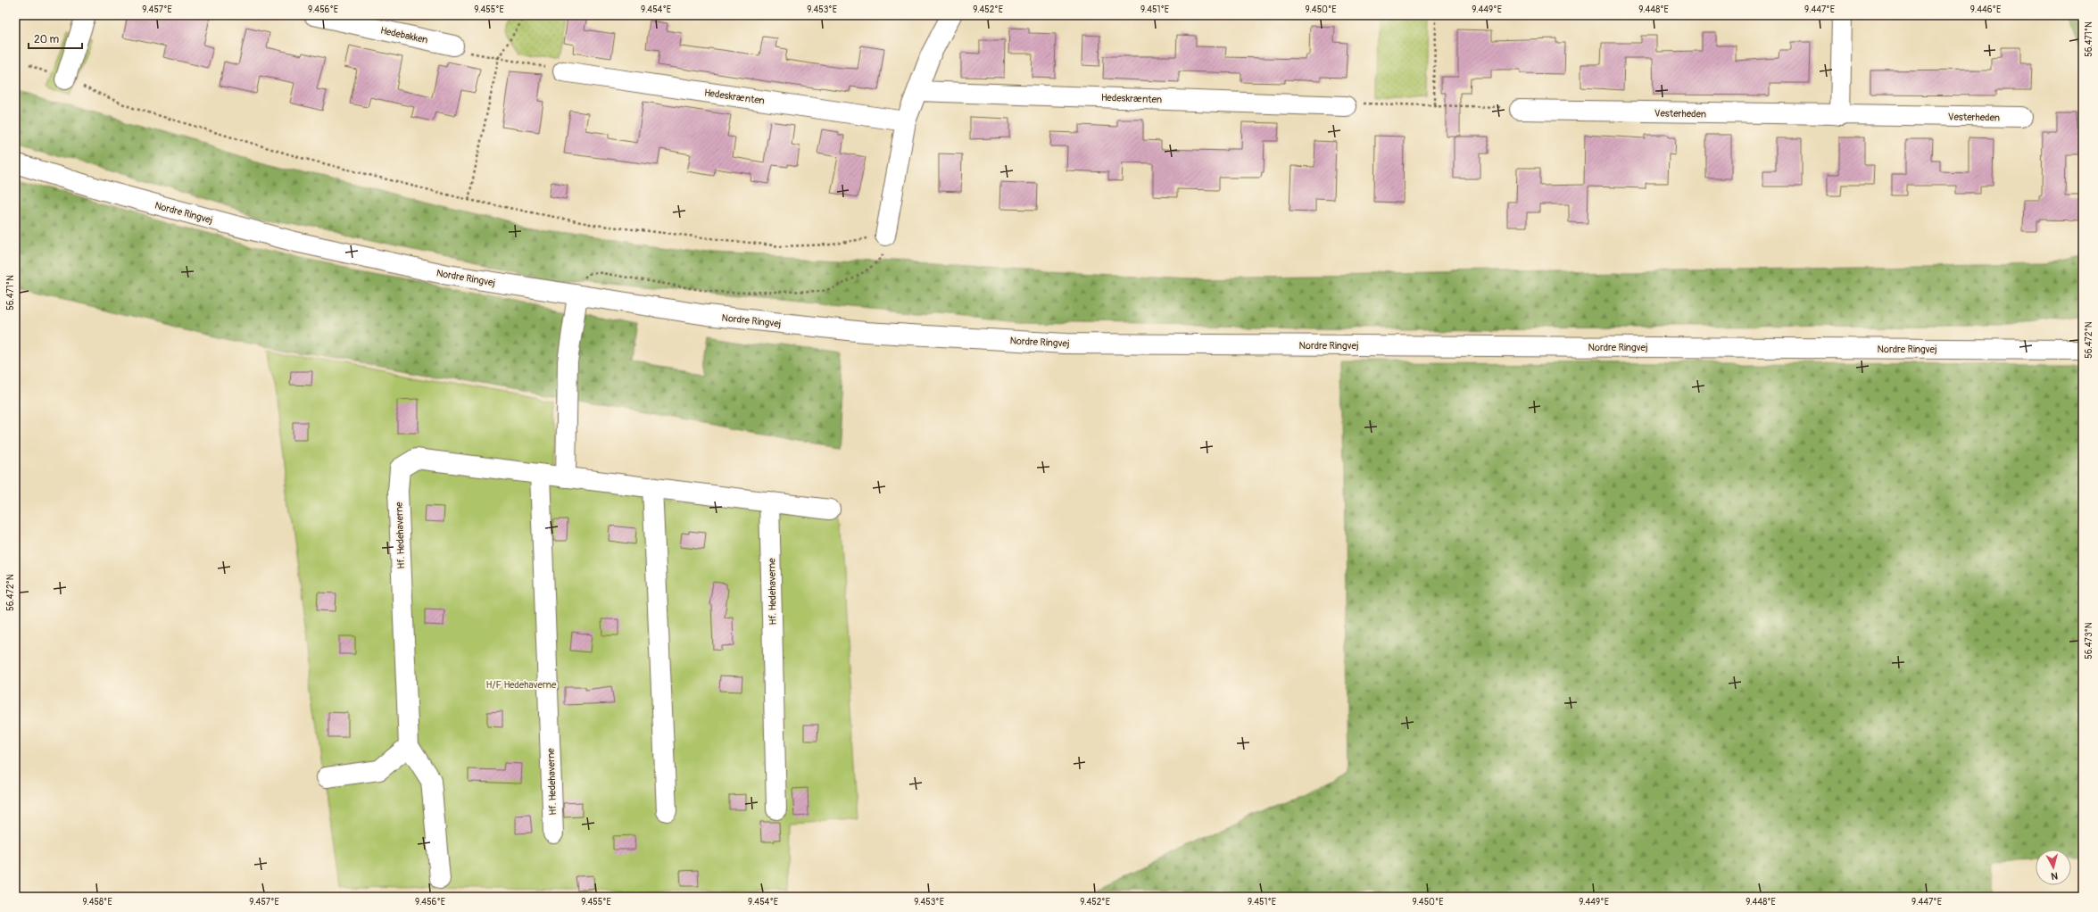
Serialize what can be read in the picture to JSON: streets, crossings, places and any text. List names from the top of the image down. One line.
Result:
{"streets":{"main road":["Hedebakken","Hedeskrænten","Vesterheden","Nordre Ringvej","Hf. Hedehaverne"]},"parks":["H/F Hedehaverne"],"scale_bar":"20 m","north":"bottom","coordinates":["9.457°E","9.456°E","9.455°E","9.454°E","9.453°E","9.452°E","9.451°E","9.450°E","9.449°E","9.448°E","9.447°E","9.446°E","56.471°N","56.472°N","56.473°N","9.458°E"]}
